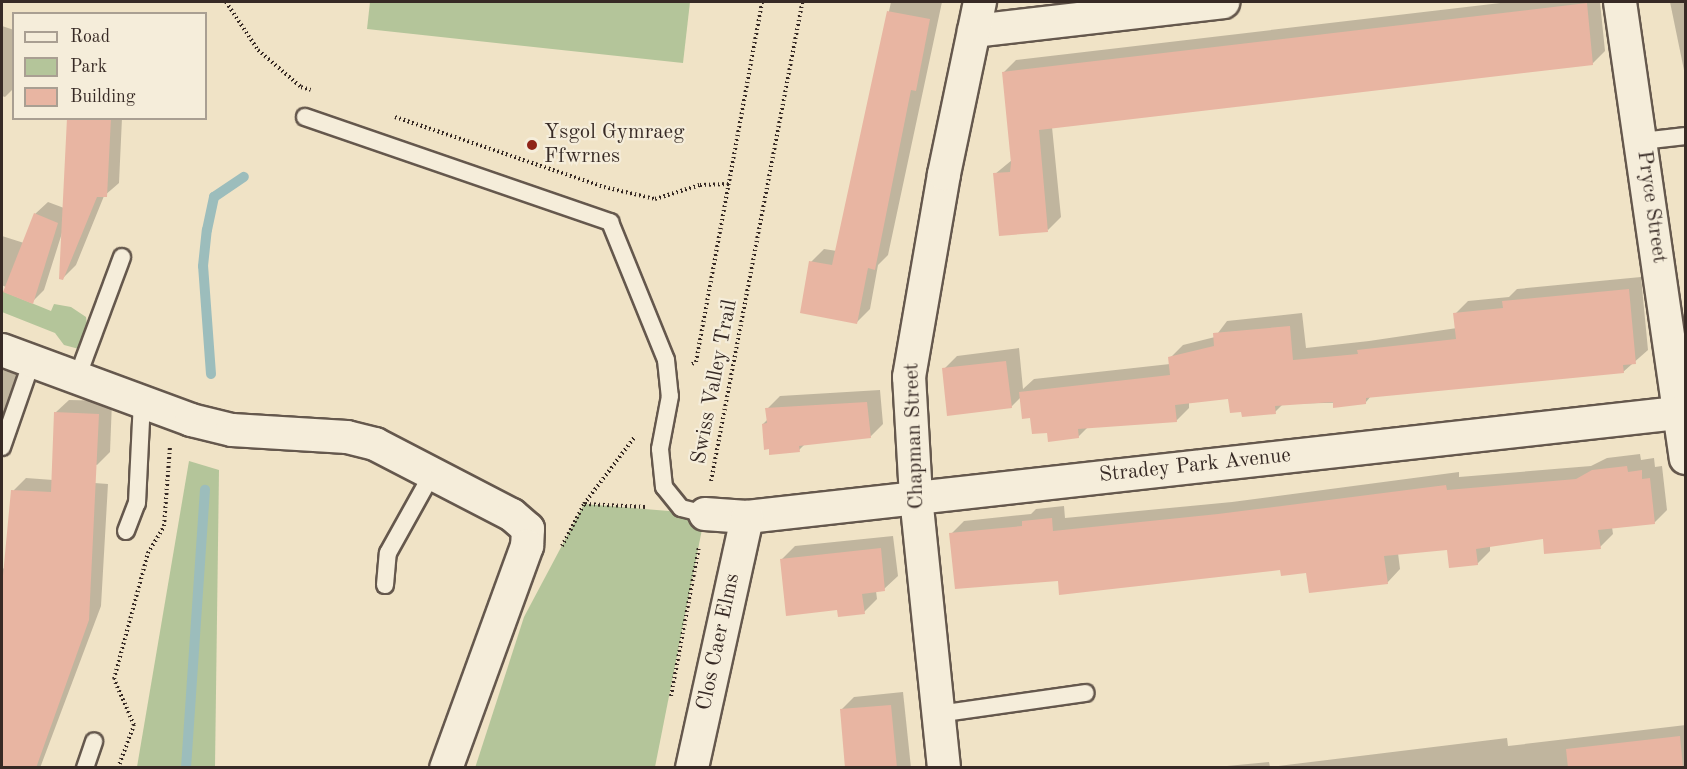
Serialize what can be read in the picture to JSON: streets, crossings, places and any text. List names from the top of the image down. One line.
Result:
{"streets":{"street":["Pryce Street","Chapman Street","Stradey Park Avenue","Clos Caer Elms"],"path":["Swiss Valley Trail"]},"crossings":[["Pryce Street","Stradey Park Avenue"],["Swiss Valley Trail","Stradey Park Avenue"],["Chapman Street","Stradey Park Avenue"],["Stradey Park Avenue","Clos Caer Elms"]],"places":["Ysgol Gymraeg Ffwrnes"],"legend":["Road","Park","Building"]}
